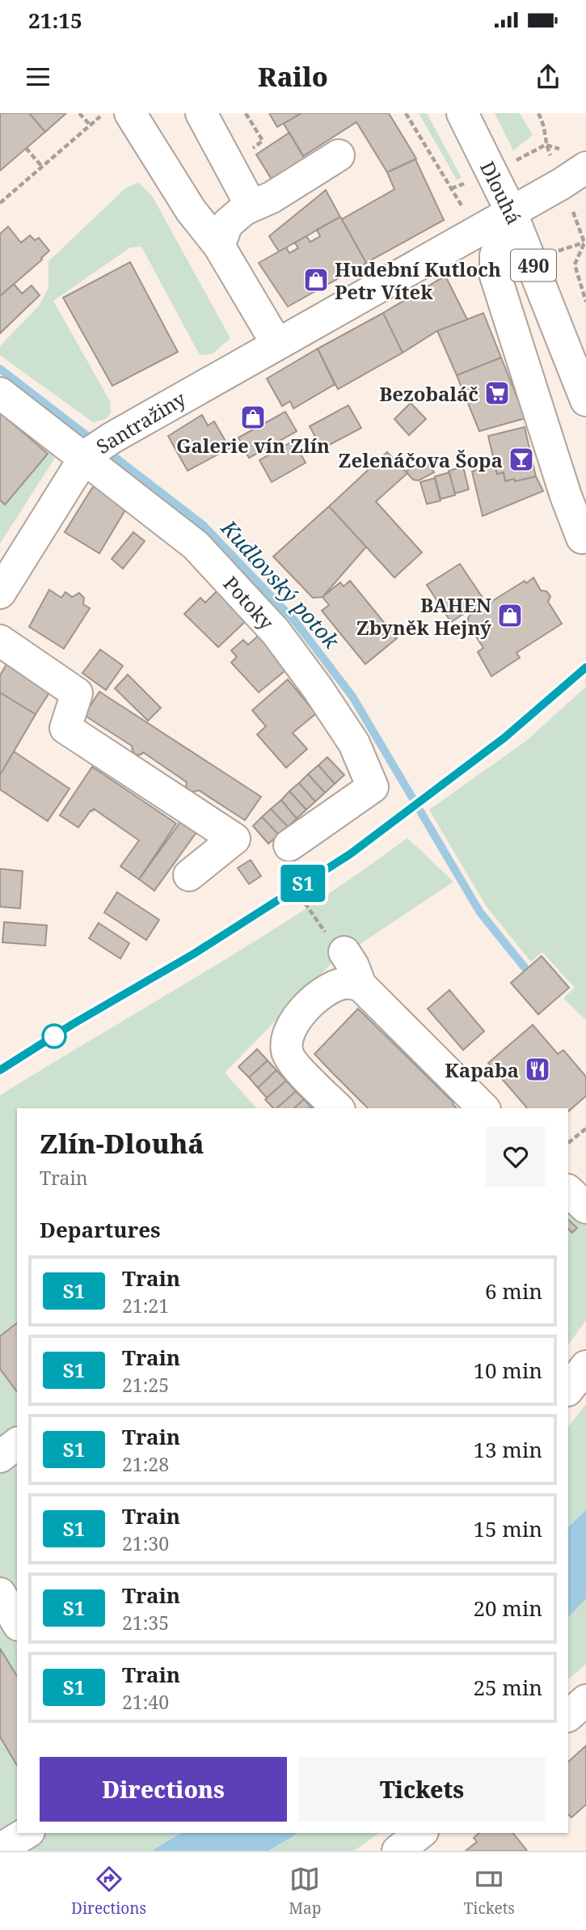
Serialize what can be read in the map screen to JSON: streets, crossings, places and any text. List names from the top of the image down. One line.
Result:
{"streets":{"street":["Dlouhá","490","Santražiny","Potoky"]},"crossings":[["Dlouhá","Santražiny"],["Santražiny","Potoky"]],"water":["Kudlovský potok"],"places":{"shop":["Hudební Kutloch Petr Vítek","Galerie vín Zlín","BAHEN Zbyněk Hejný"],"supermarket":["Bezobaláč"],"bar":["Zelenáčova Šopa"],"restaurant":["Kapaba"]},"page":{"status":"21:15","header":"Railo","on_map":"S1","heading":[["Zlín-Dlouhá","Train"],"Departures"],"list":[{"mark":"S1","name":"Train","note":"21:21","value":"6 min"},{"mark":"S1","name":"Train","note":"21:25","value":"10 min"},{"mark":"S1","name":"Train","note":"21:28","value":"13 min"},{"mark":"S1","name":"Train","note":"21:30","value":"15 min"},{"mark":"S1","name":"Train","note":"21:35","value":"20 min"},{"mark":"S1","name":"Train","note":"21:40","value":"25 min"}],"buttons":["Directions","Tickets"],"tabs":["Directions","Map","Tickets"]}}
